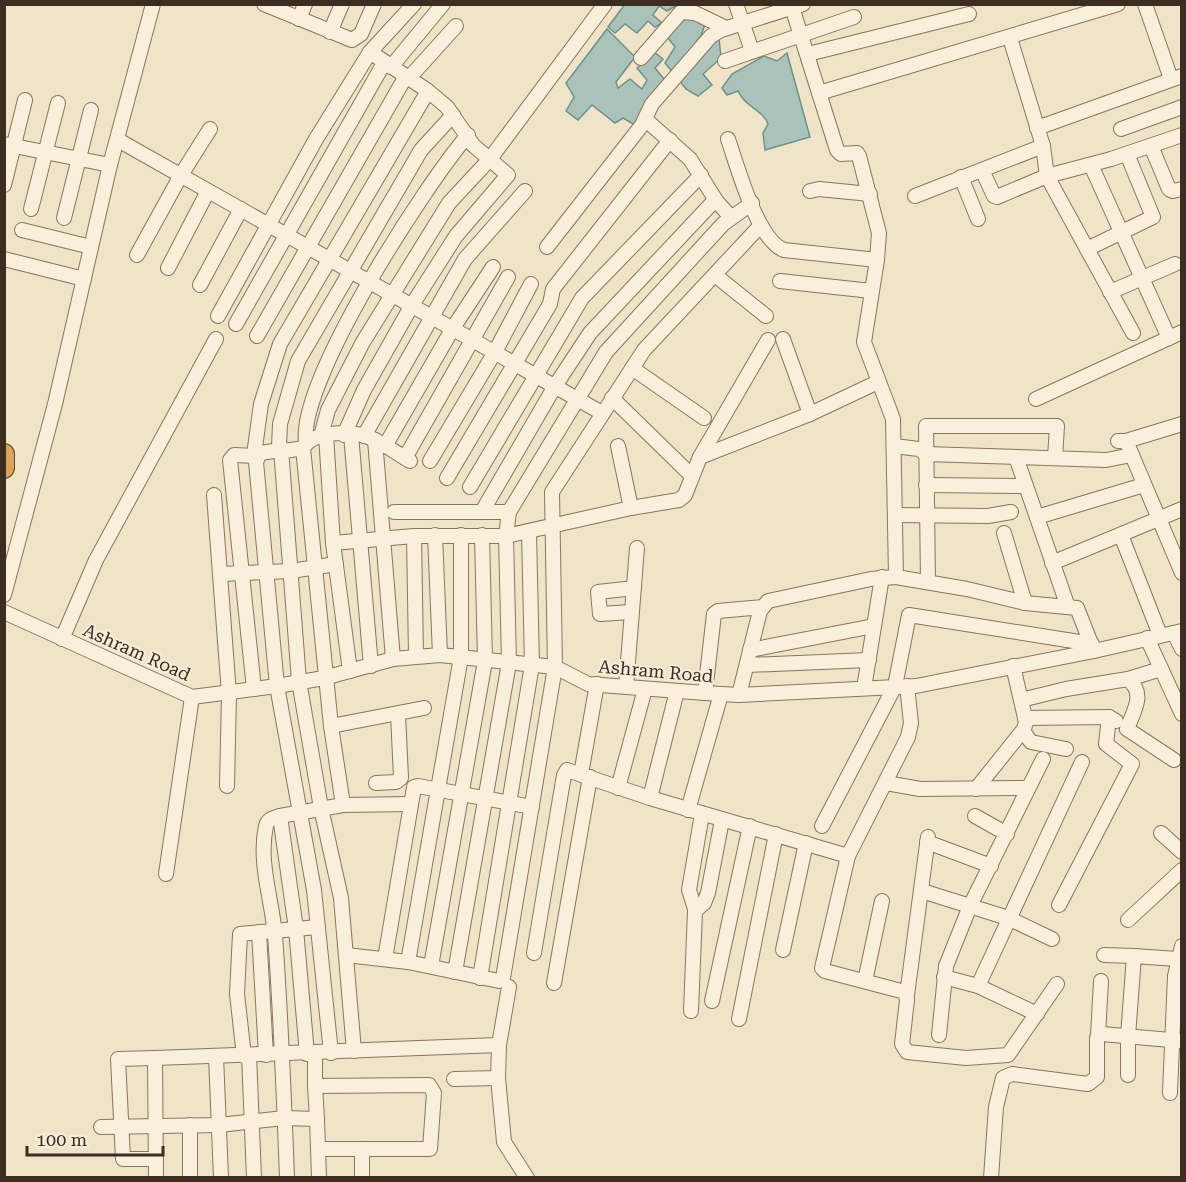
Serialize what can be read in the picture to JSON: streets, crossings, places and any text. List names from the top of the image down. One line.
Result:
{"streets":{"street":["Ashram Road"]},"scale_bar":"100 m"}
